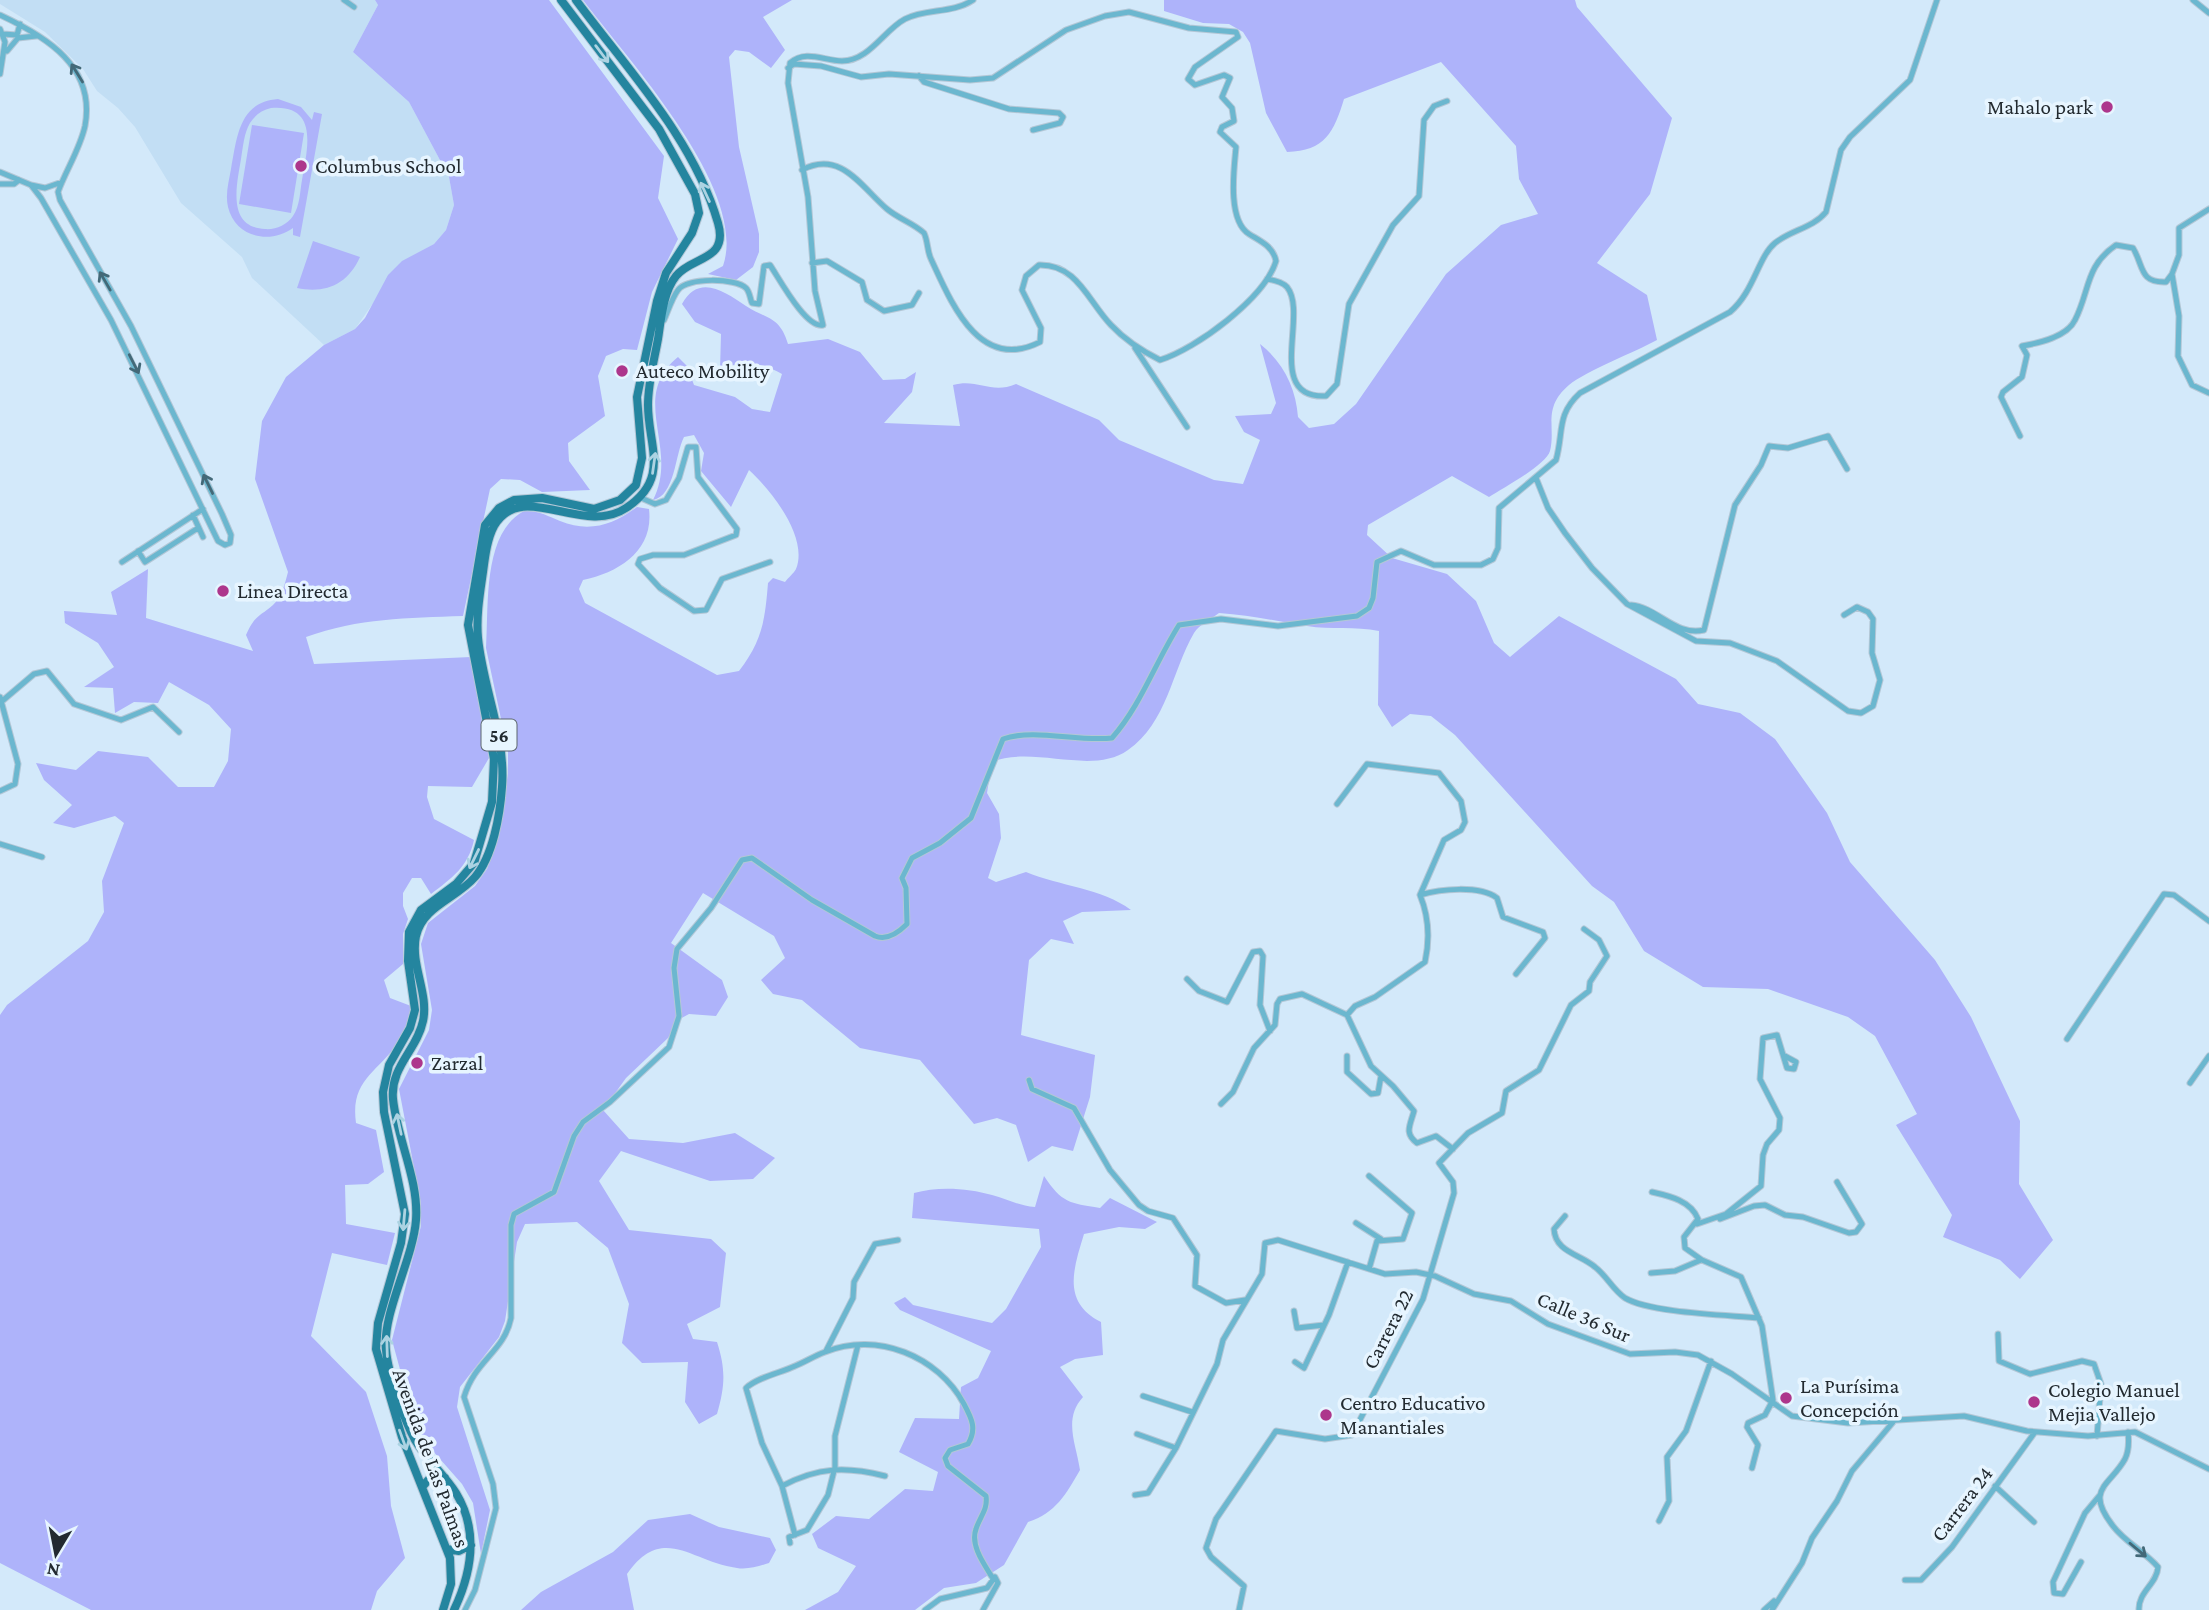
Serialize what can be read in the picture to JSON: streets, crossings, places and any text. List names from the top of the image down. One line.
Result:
{"streets":{"main road":["56","Avenida de Las Palmas"],"street":["Calle 36 Sur","Carrera 22","Carrera 24"]},"crossings":[["Calle 36 Sur","Carrera 22"],["Calle 36 Sur","Carrera 24"]],"places":["Mahalo park","Columbus School","Auteco Mobility","Linea Directa","Zarzal","La Purísima Concepción","Colegio Manuel Mejia Vallejo","Centro Educativo Manantiales"],"north":"bottom"}
